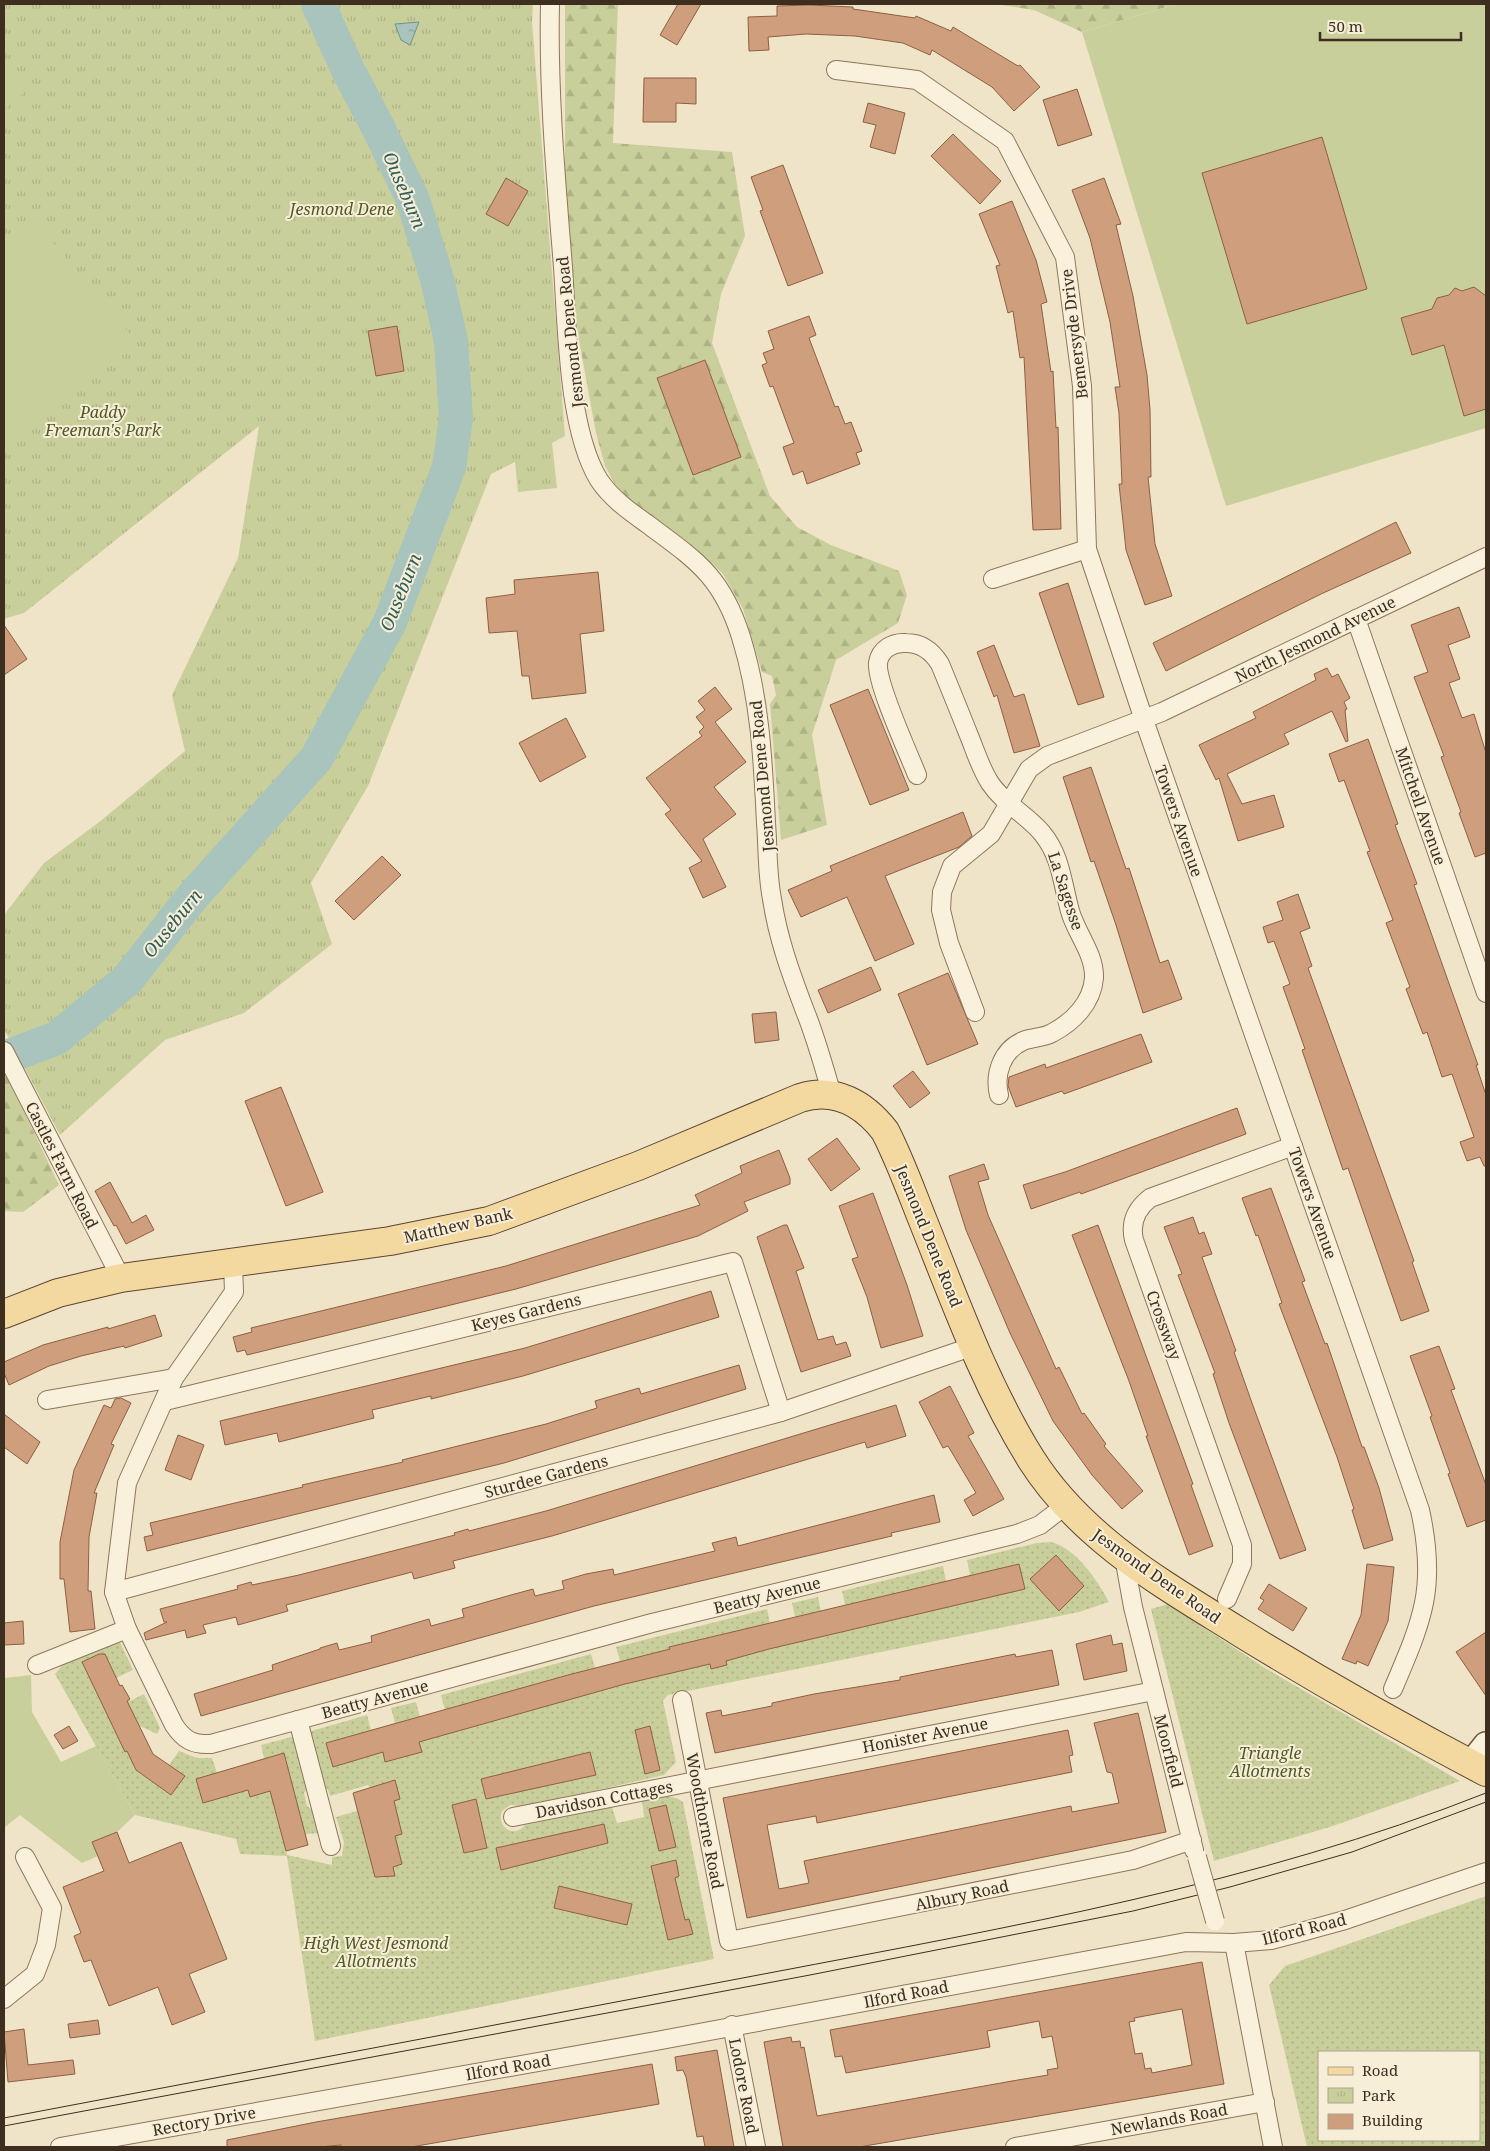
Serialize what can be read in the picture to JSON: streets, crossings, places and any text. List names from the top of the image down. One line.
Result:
{"streets":{"main road":["Jesmond Dene Road","Matthew Bank"],"street":["Bemersyde Drive","North Jesmond Avenue","Mitchell Avenue","Towers Avenue","La Sagesse","Castles Farm Road","Keyes Gardens","Crossway","Sturdee Gardens","Beatty Avenue","Honister Avenue","Moorfield","Davidson Cottages","Woodthorne Road","Albury Road","Ilford Road","Lodore Road","Newlands Road","Rectory Drive"]},"crossings":[["Jesmond Dene Road","Matthew Bank"],["Jesmond Dene Road","Sturdee Gardens"],["Jesmond Dene Road","Beatty Avenue"],["Jesmond Dene Road","Moorfield"],["Bemersyde Drive","North Jesmond Avenue"],["Bemersyde Drive","Towers Avenue"],["North Jesmond Avenue","Mitchell Avenue"],["North Jesmond Avenue","Towers Avenue"],["Towers Avenue","Crossway"],["Castles Farm Road","Matthew Bank"],["Matthew Bank","Beatty Avenue"],["Keyes Gardens","Sturdee Gardens"],["Keyes Gardens","Beatty Avenue"],["Sturdee Gardens","Beatty Avenue"],["Honister Avenue","Moorfield"],["Honister Avenue","Davidson Cottages"],["Honister Avenue","Woodthorne Road"],["Moorfield","Albury Road"],["Moorfield","Ilford Road"],["Moorfield","Newlands Road"],["Davidson Cottages","Woodthorne Road"],["Woodthorne Road","Albury Road"],["Ilford Road","Lodore Road"],["Ilford Road","Rectory Drive"]],"water":["Ouseburn"],"parks":["Jesmond Dene","Paddy Freeman's Park","Triangle Allotments","High West Jesmond Allotments"],"legend":["Road","Park","Building"],"scale_bar":"50 m"}
